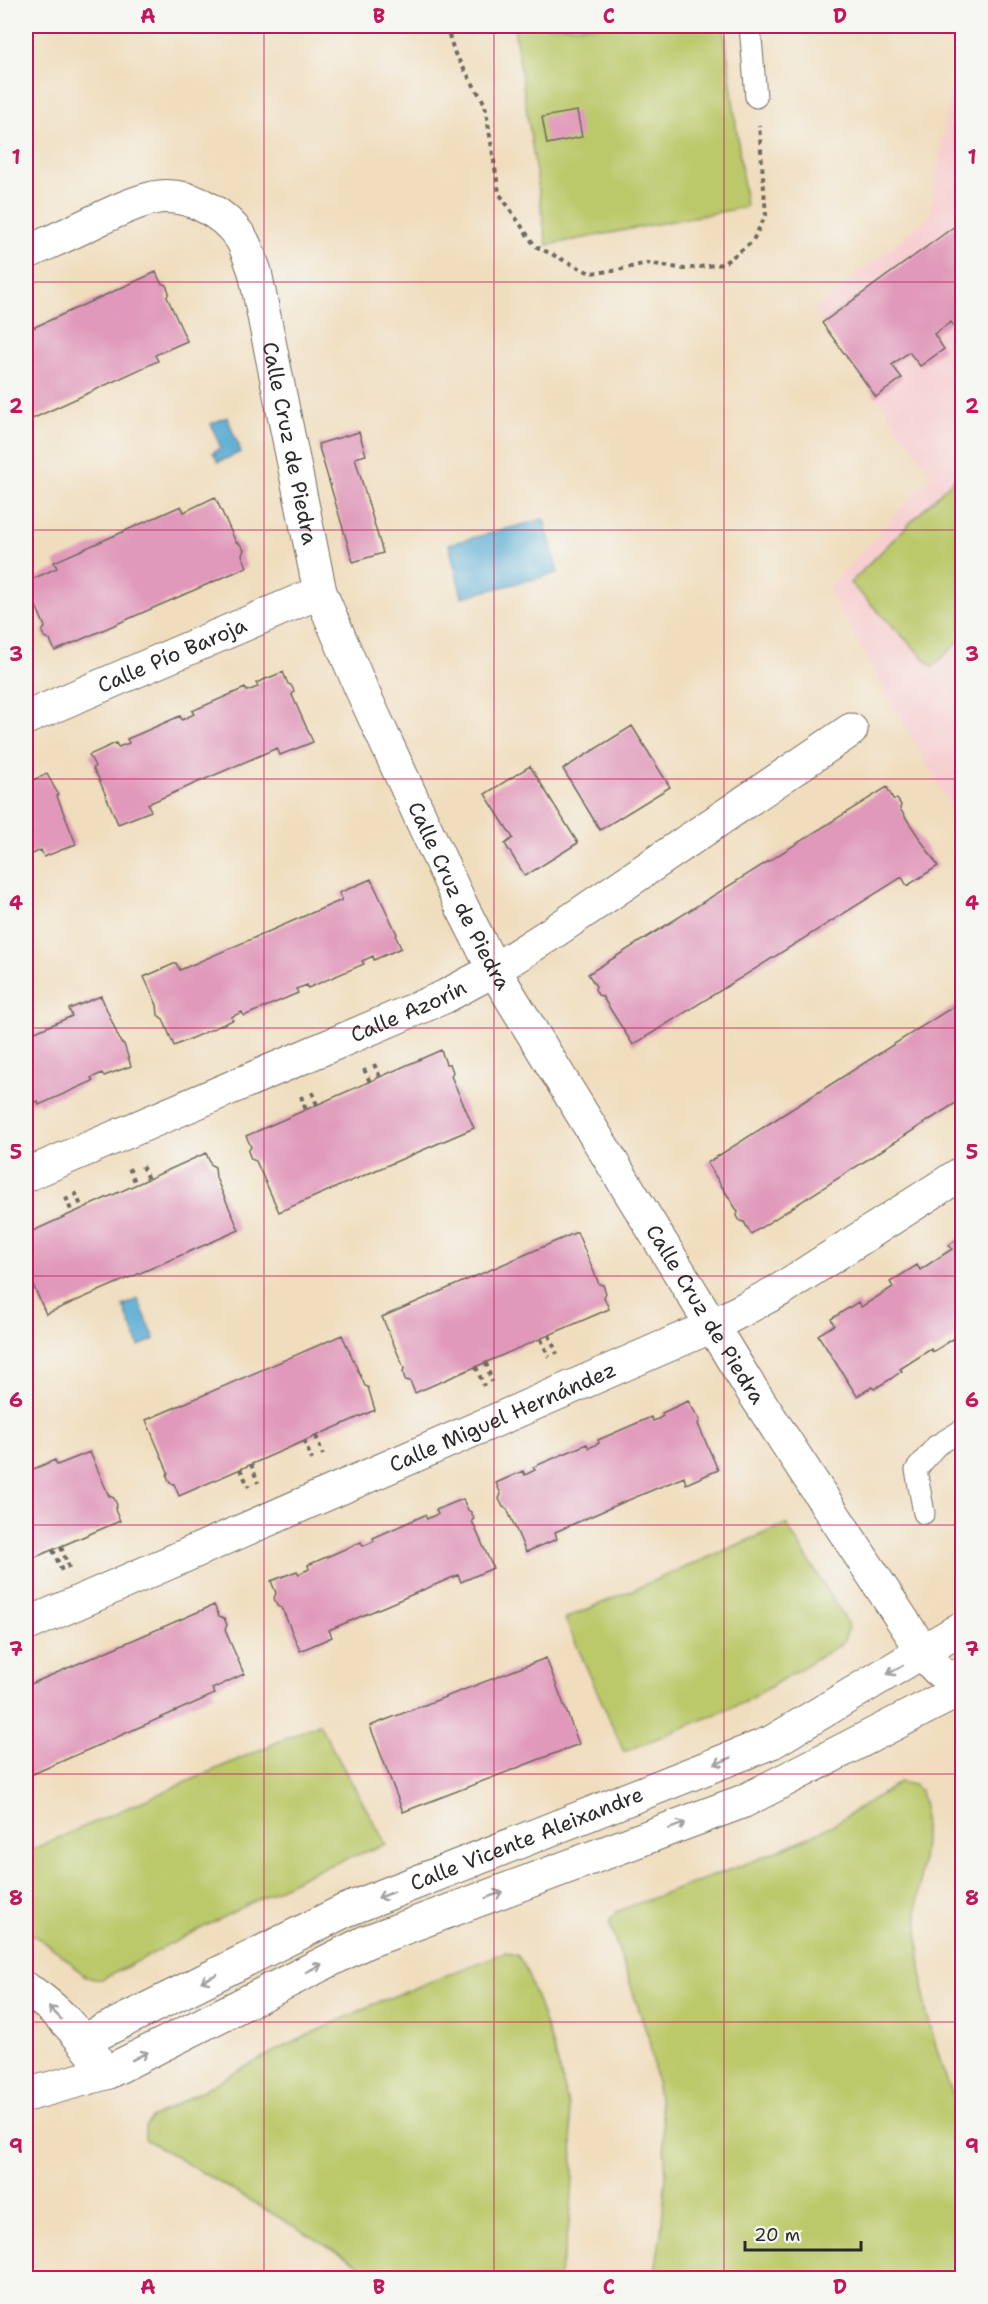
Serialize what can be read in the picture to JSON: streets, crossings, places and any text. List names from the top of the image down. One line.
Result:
{"streets":{"street":["Calle Cruz de Piedra","Calle Pío Baroja","Calle Azorín","Calle Miguel Hernández","Calle Vicente Aleixandre"]},"crossings":[["Calle Cruz de Piedra","Calle Pío Baroja"],["Calle Cruz de Piedra","Calle Azorín"],["Calle Cruz de Piedra","Calle Miguel Hernández"],["Calle Cruz de Piedra","Calle Vicente Aleixandre"]],"scale_bar":"20 m","grid":{"columns":["A","B","C","D"],"rows":["1","2","3","4","5","6","7","8","9"]}}
